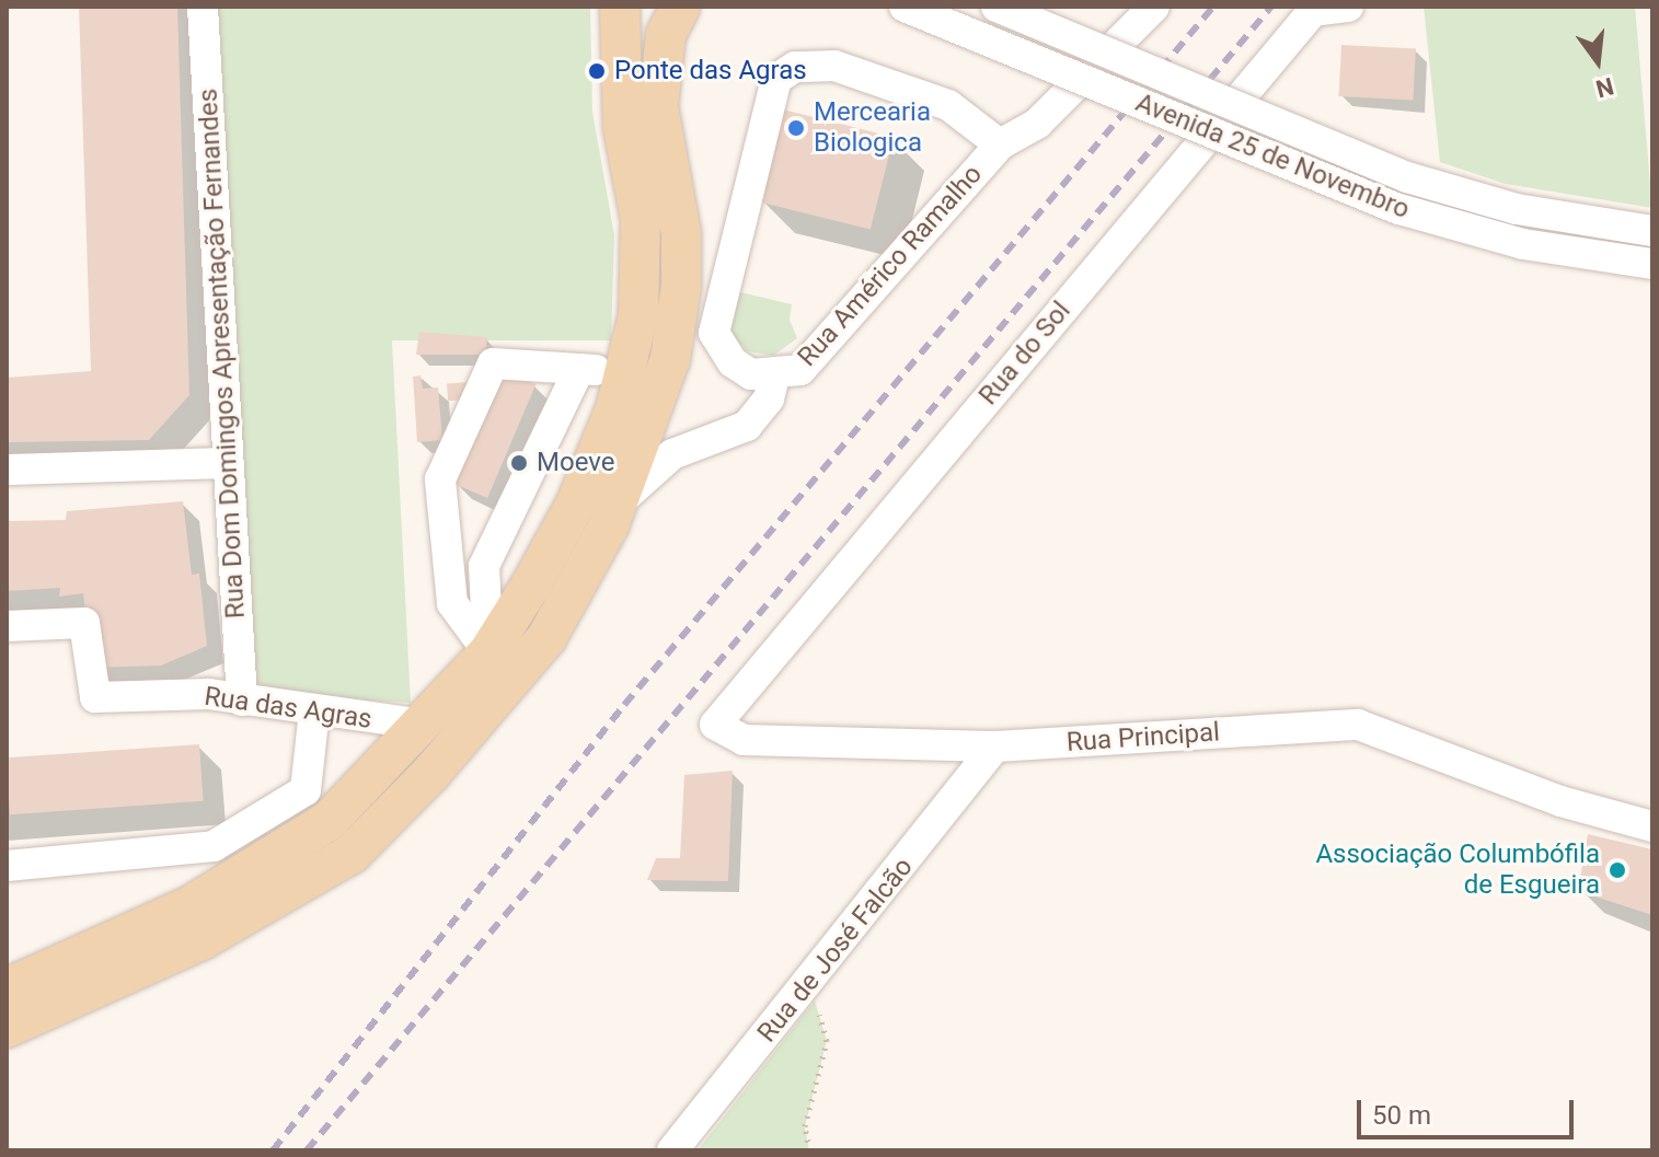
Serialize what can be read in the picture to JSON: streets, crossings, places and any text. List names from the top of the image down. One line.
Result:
{"streets":{"street":["Avenida 25 de Novembro","Rua Américo Ramalho","Rua Dom Domingos Apresentação Fernandes","Rua do Sol","Rua das Agras","Rua Principal","Rua de José Falcão"]},"crossings":[["Rua Dom Domingos Apresentação Fernandes","Rua das Agras"],["Rua do Sol","Rua Principal"],["Rua Principal","Rua de José Falcão"]],"places":["Ponte das Agras","Mercearia Biologica","Moeve","Associação Columbófila de Esgueira"],"scale_bar":"50 m","north":"bottom"}
